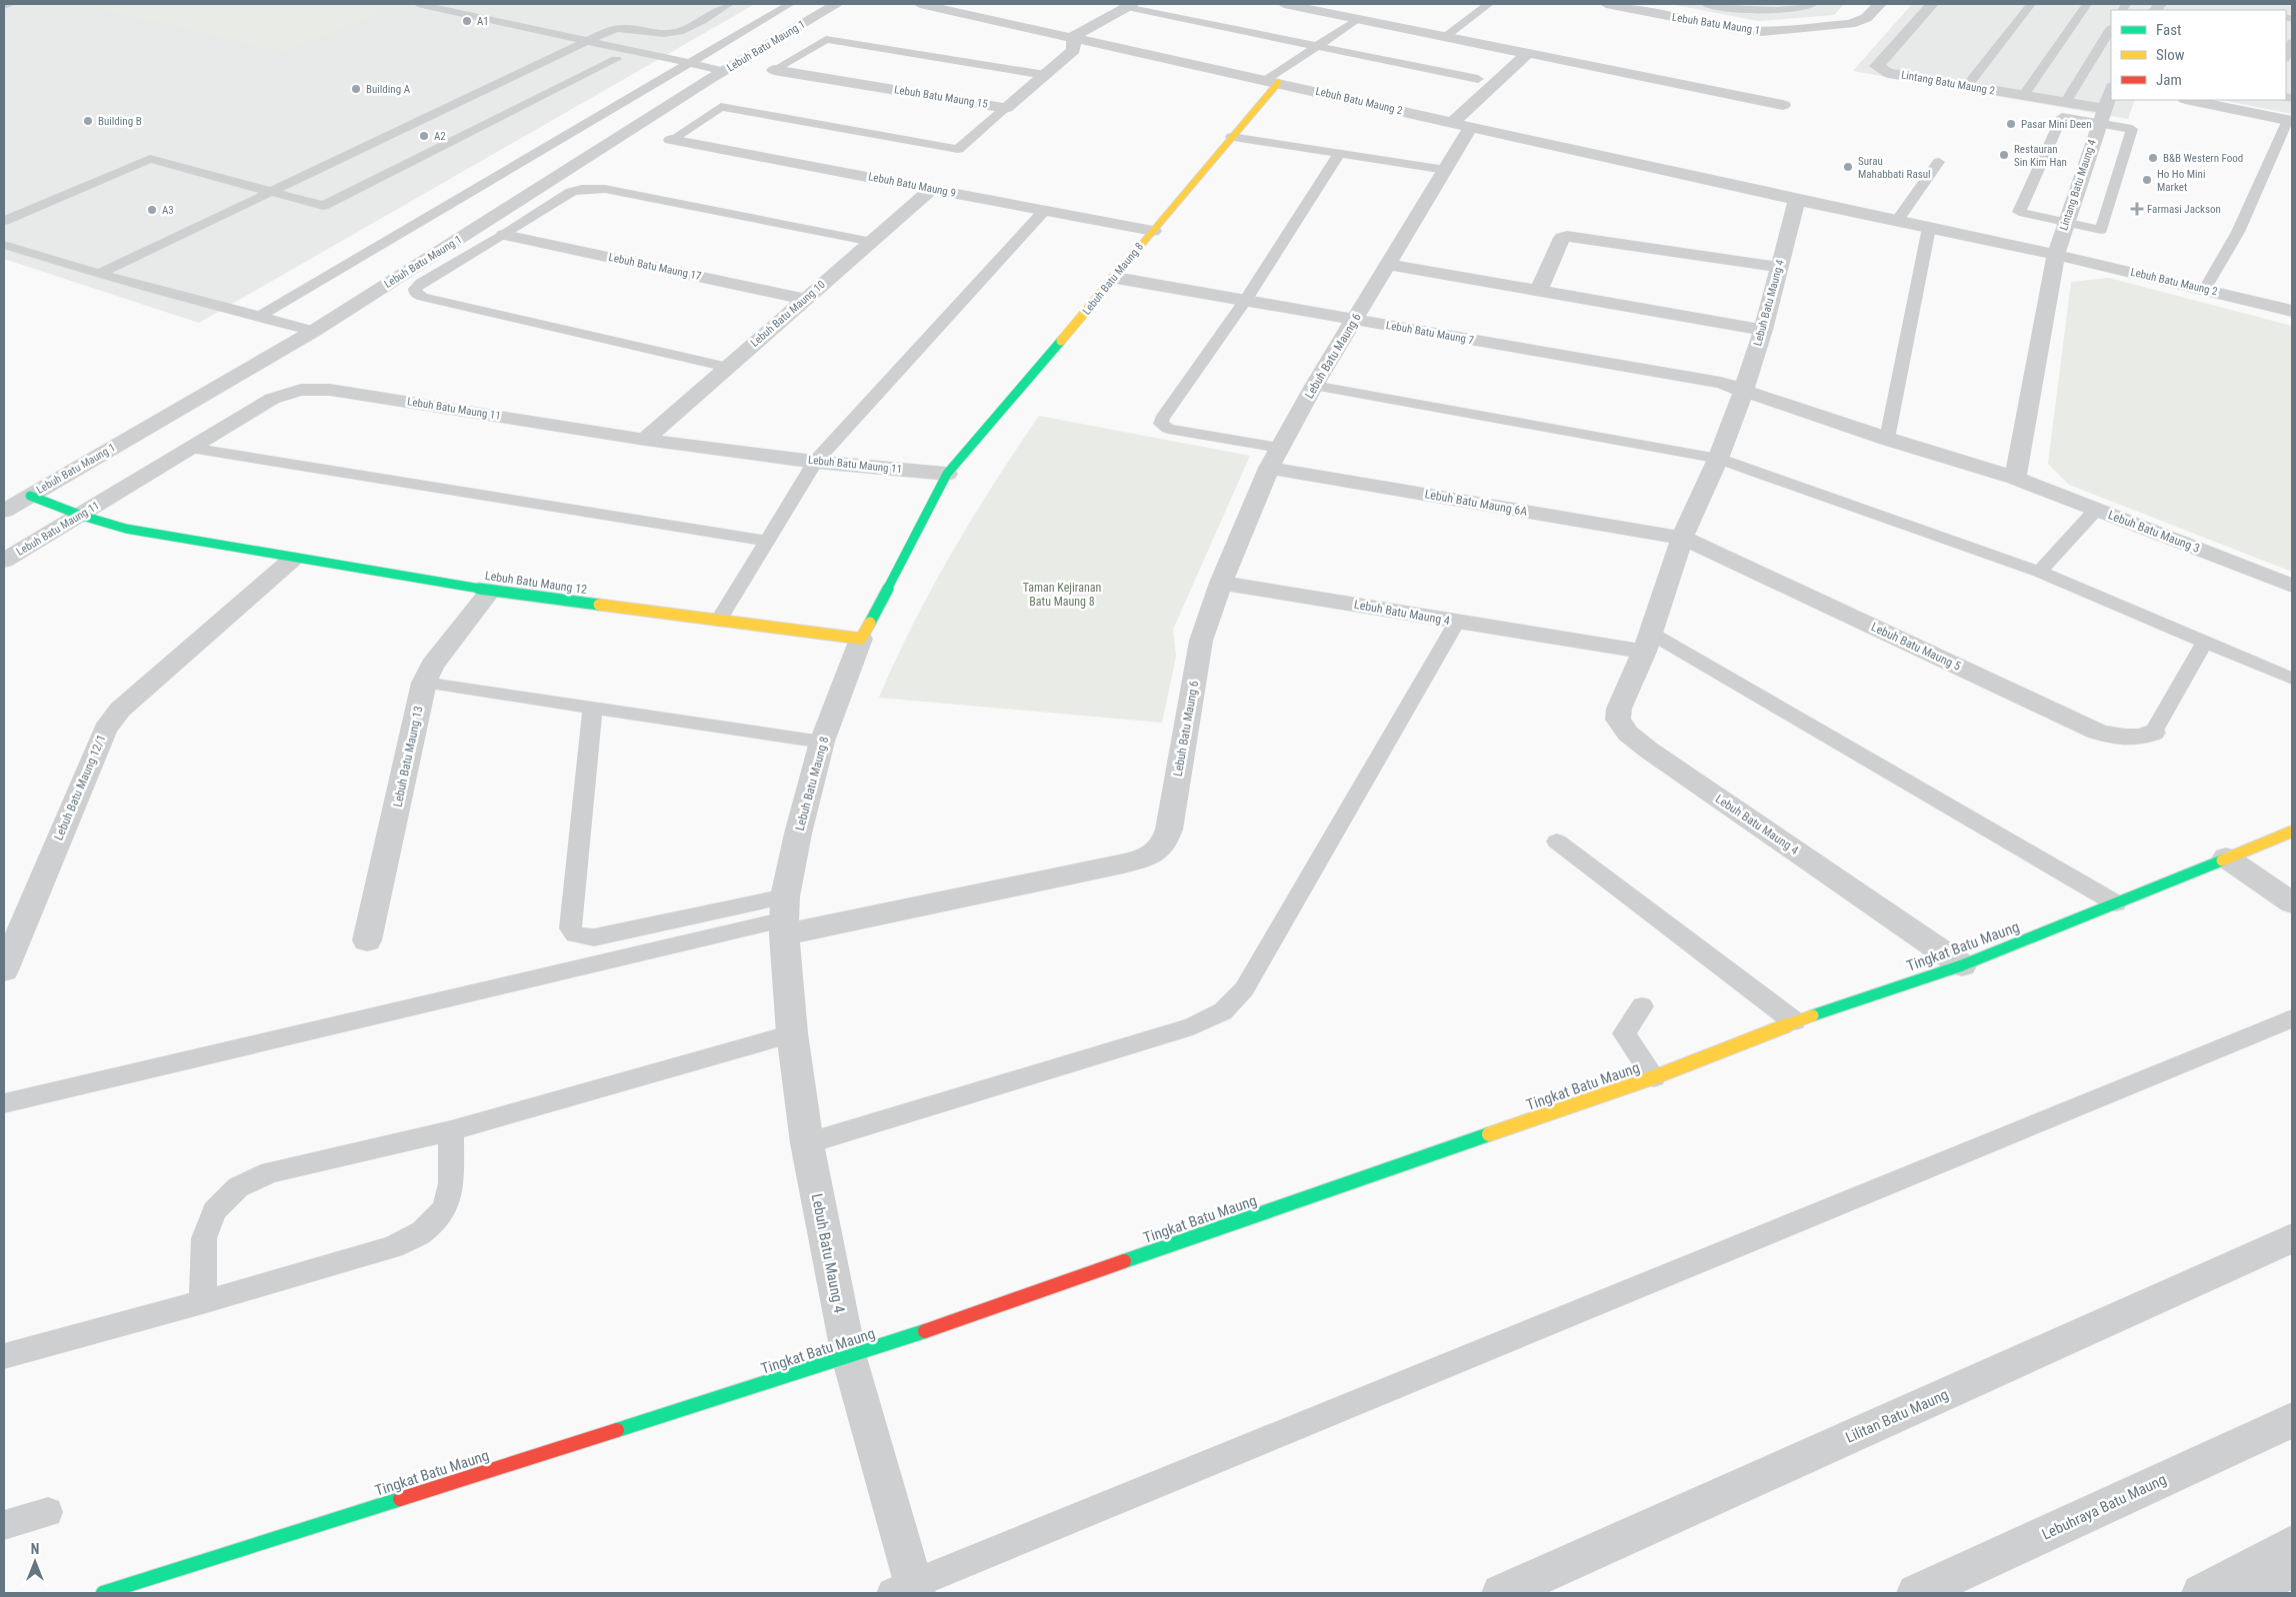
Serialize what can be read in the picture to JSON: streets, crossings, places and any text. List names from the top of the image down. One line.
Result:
{"streets":{"street":["Lebuh Batu Maung 1","Lintang Batu Maung 2","Lebuh Batu Maung 15","Lebuh Batu Maung 2","Lebuh Batu Maung 9","Lintang Batu Maung 4","Lebuh Batu Maung 17","Lebuh Batu Maung 8","Lebuh Batu Maung 4","Lebuh Batu Maung 10","Lebuh Batu Maung 7","Lebuh Batu Maung 6","Lebuh Batu Maung 11","Lebuh Batu Maung 6A","Lebuh Batu Maung 3","Lebuh Batu Maung 12","Lebuh Batu Maung 5","Lebuh Batu Maung 13","Lebuh Batu Maung 12/1","Tingkat Batu Maung","Lilitan Batu Maung","Lebuhraya Batu Maung"]},"crossings":[["Lebuh Batu Maung 1","Lebuh Batu Maung 12"],["Lintang Batu Maung 2","Lintang Batu Maung 4"],["Lebuh Batu Maung 15","Lebuh Batu Maung 2"],["Lebuh Batu Maung 2","Lintang Batu Maung 4"],["Lebuh Batu Maung 2","Lebuh Batu Maung 8"],["Lebuh Batu Maung 2","Lebuh Batu Maung 4"],["Lebuh Batu Maung 2","Lebuh Batu Maung 6"],["Lebuh Batu Maung 9","Lebuh Batu Maung 8"],["Lebuh Batu Maung 9","Lebuh Batu Maung 10"],["Lebuh Batu Maung 17","Lebuh Batu Maung 10"],["Lebuh Batu Maung 8","Lebuh Batu Maung 4"],["Lebuh Batu Maung 8","Lebuh Batu Maung 7"],["Lebuh Batu Maung 8","Lebuh Batu Maung 6"],["Lebuh Batu Maung 8","Lebuh Batu Maung 11"],["Lebuh Batu Maung 8","Lebuh Batu Maung 12"],["Lebuh Batu Maung 4","Lebuh Batu Maung 7"],["Lebuh Batu Maung 4","Lebuh Batu Maung 6"],["Lebuh Batu Maung 4","Lebuh Batu Maung 6A"],["Lebuh Batu Maung 4","Lebuh Batu Maung 3"],["Lebuh Batu Maung 4","Lebuh Batu Maung 5"],["Lebuh Batu Maung 4","Tingkat Batu Maung"],["Lebuh Batu Maung 10","Lebuh Batu Maung 11"],["Lebuh Batu Maung 7","Lebuh Batu Maung 6"],["Lebuh Batu Maung 7","Lebuh Batu Maung 3"],["Lebuh Batu Maung 6","Lebuh Batu Maung 6A"],["Lebuh Batu Maung 11","Lebuh Batu Maung 12"],["Lebuh Batu Maung 6A","Lebuh Batu Maung 5"],["Lebuh Batu Maung 12","Lebuh Batu Maung 13"],["Lebuh Batu Maung 12","Lebuh Batu Maung 12/1"]],"parks":["Taman Kejiranan Batu Maung 8"],"places":{"other":["A1","Building A","Building B","Pasar Mini Deen","A2","Restauran Sin Kim Han","B&B Western Food","Surau Mahabbati Rasul","Ho Ho Mini Market","A3"],"health":["Farmasi Jackson"]},"legend":["Fast","Slow","Jam"],"north":"top"}
